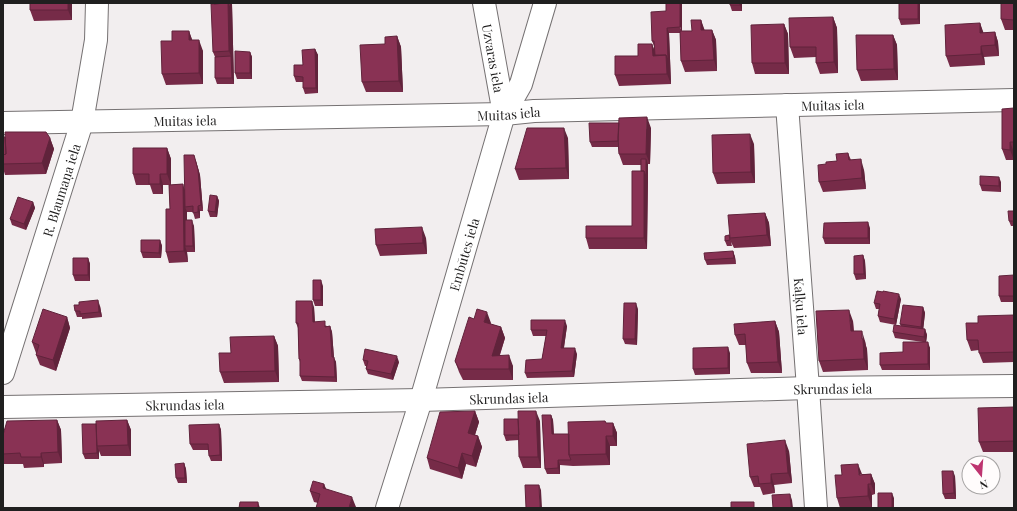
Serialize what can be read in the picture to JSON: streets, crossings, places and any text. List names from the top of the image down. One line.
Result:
{"streets":{"street":["Uzvaras iela","Muitas iela","R. Blaumaņa iela","Embūtes iela","Kaļķu iela","Skrundas iela"]},"crossings":[["Uzvaras iela","Muitas iela"],["Uzvaras iela","Embūtes iela"],["Muitas iela","R. Blaumaņa iela"],["Muitas iela","Embūtes iela"],["Muitas iela","Kaļķu iela"],["Embūtes iela","Skrundas iela"],["Kaļķu iela","Skrundas iela"]],"north":"bottom"}
